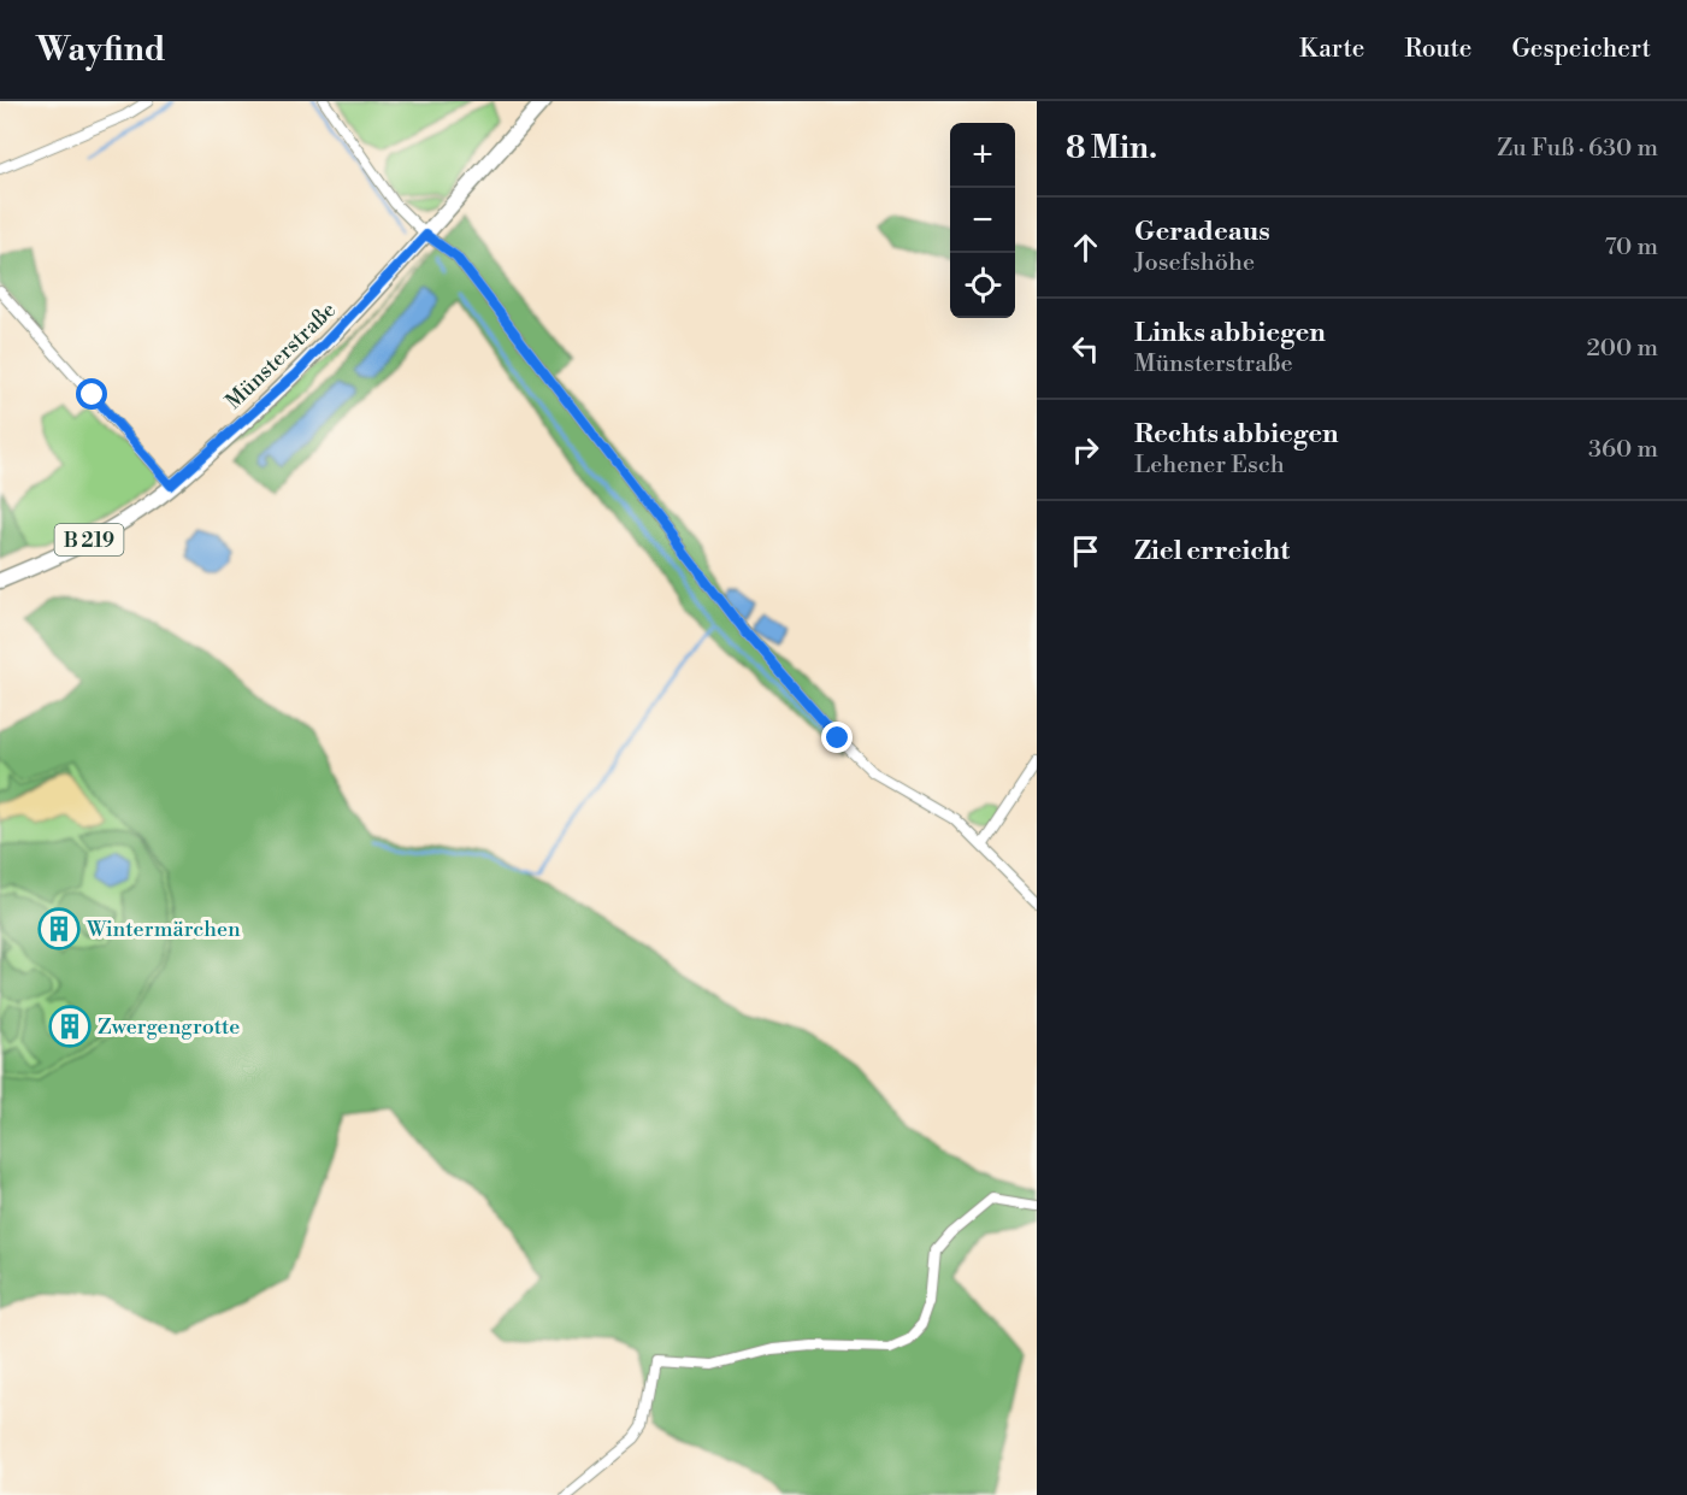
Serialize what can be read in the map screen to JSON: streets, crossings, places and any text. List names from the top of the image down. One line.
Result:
{"streets":{"main road":["Münsterstraße","B 219"]},"places":{"building":["Wintermärchen","Zwergengrotte"]},"page":{"header":"Wayfind","nav":["Karte","Route","Gespeichert"],"heading":["8 Min.","Zu Fuß · 630 m"],"map_buttons":["+","−"],"list":[["Geradeaus","Josefshöhe","70 m"],["Links abbiegen","Münsterstraße","200 m"],["Rechts abbiegen","Lehener Esch","360 m"],"Ziel erreicht"]}}
